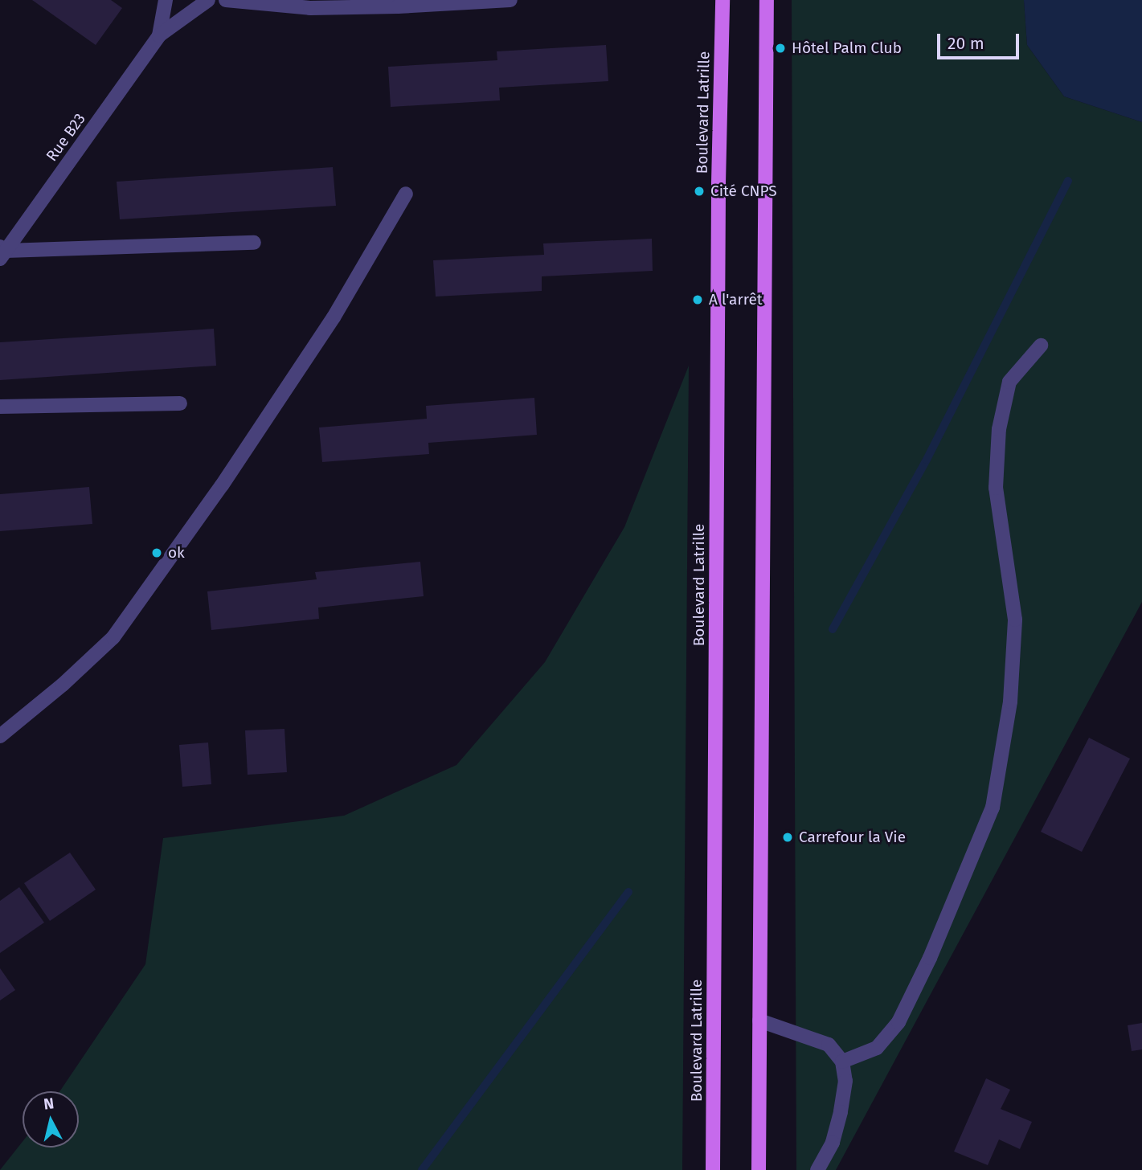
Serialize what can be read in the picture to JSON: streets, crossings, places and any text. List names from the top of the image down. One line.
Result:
{"streets":{"main road":["Boulevard Latrille"],"street":["Rue B23"]},"places":["Hôtel Palm Club","Cité CNPS","A l'arrêt","ok","Carrefour la Vie"],"scale_bar":"20 m","north":"top"}
